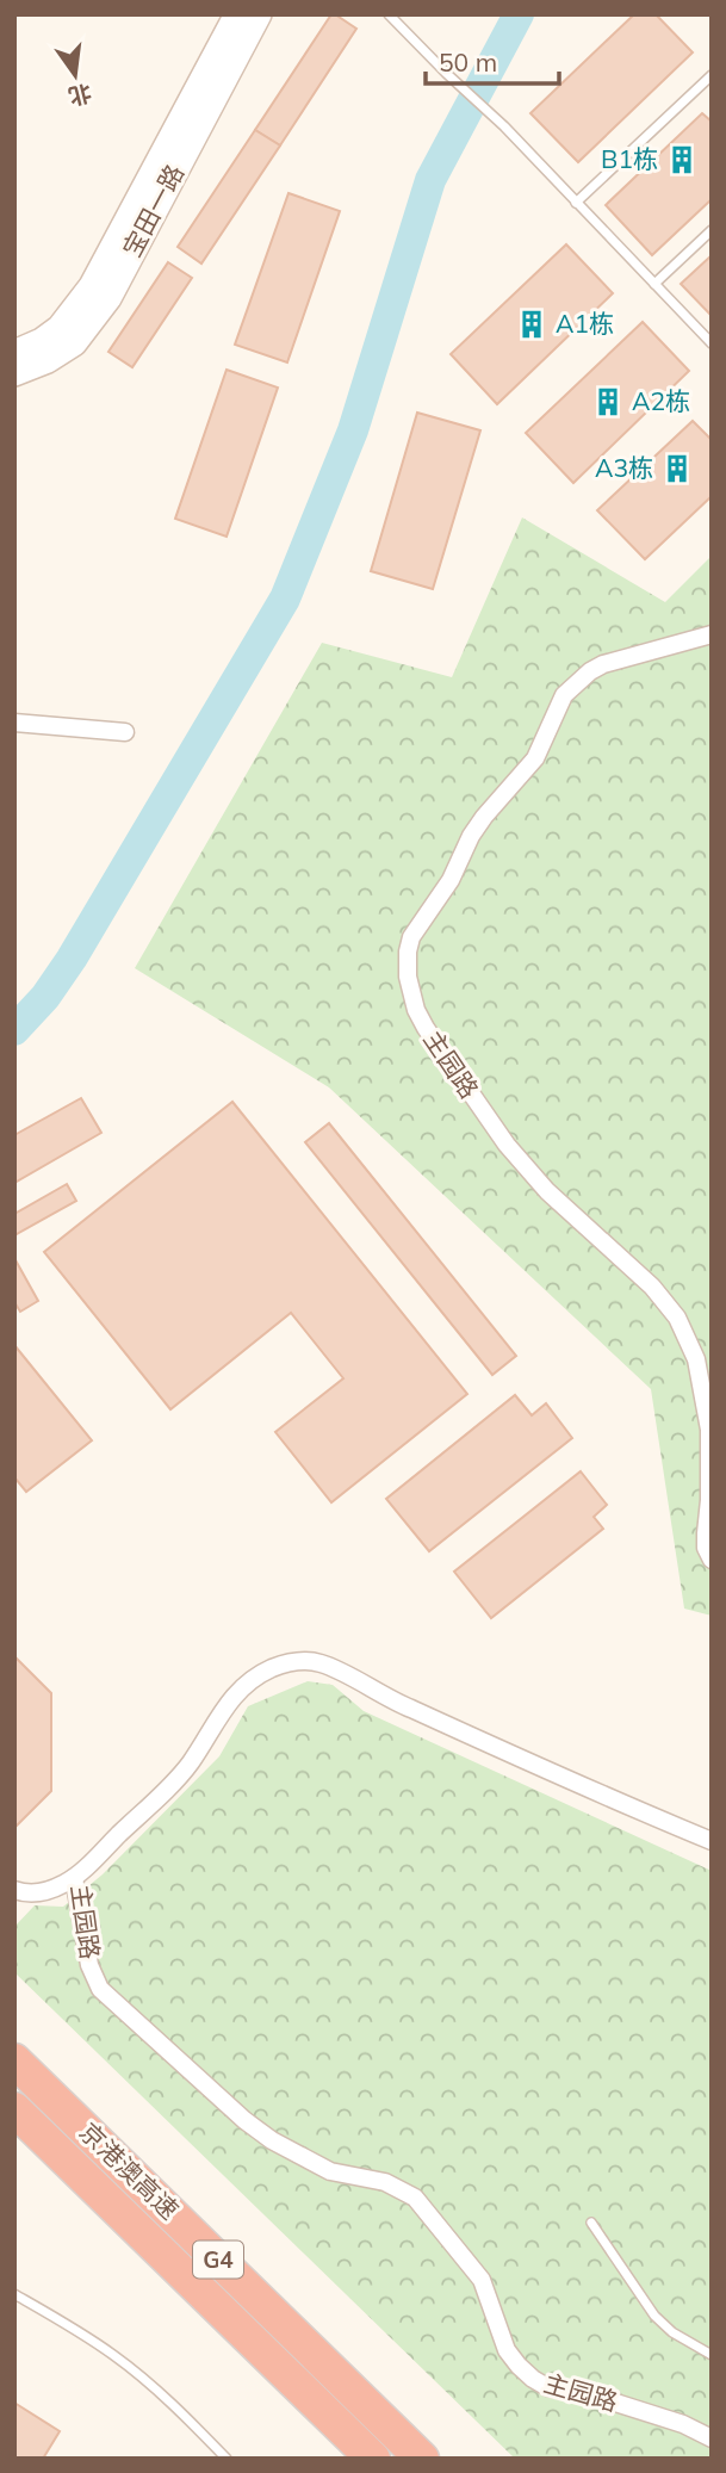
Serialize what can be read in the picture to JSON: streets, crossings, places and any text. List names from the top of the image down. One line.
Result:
{"streets":{"highway":["京港澳高速","G4"],"main road":["宝田一路"],"street":["主园路"]},"places":{"building":["B1栋","A1栋","A2栋","A3栋"]},"scale_bar":"50 m","north":"bottom"}
